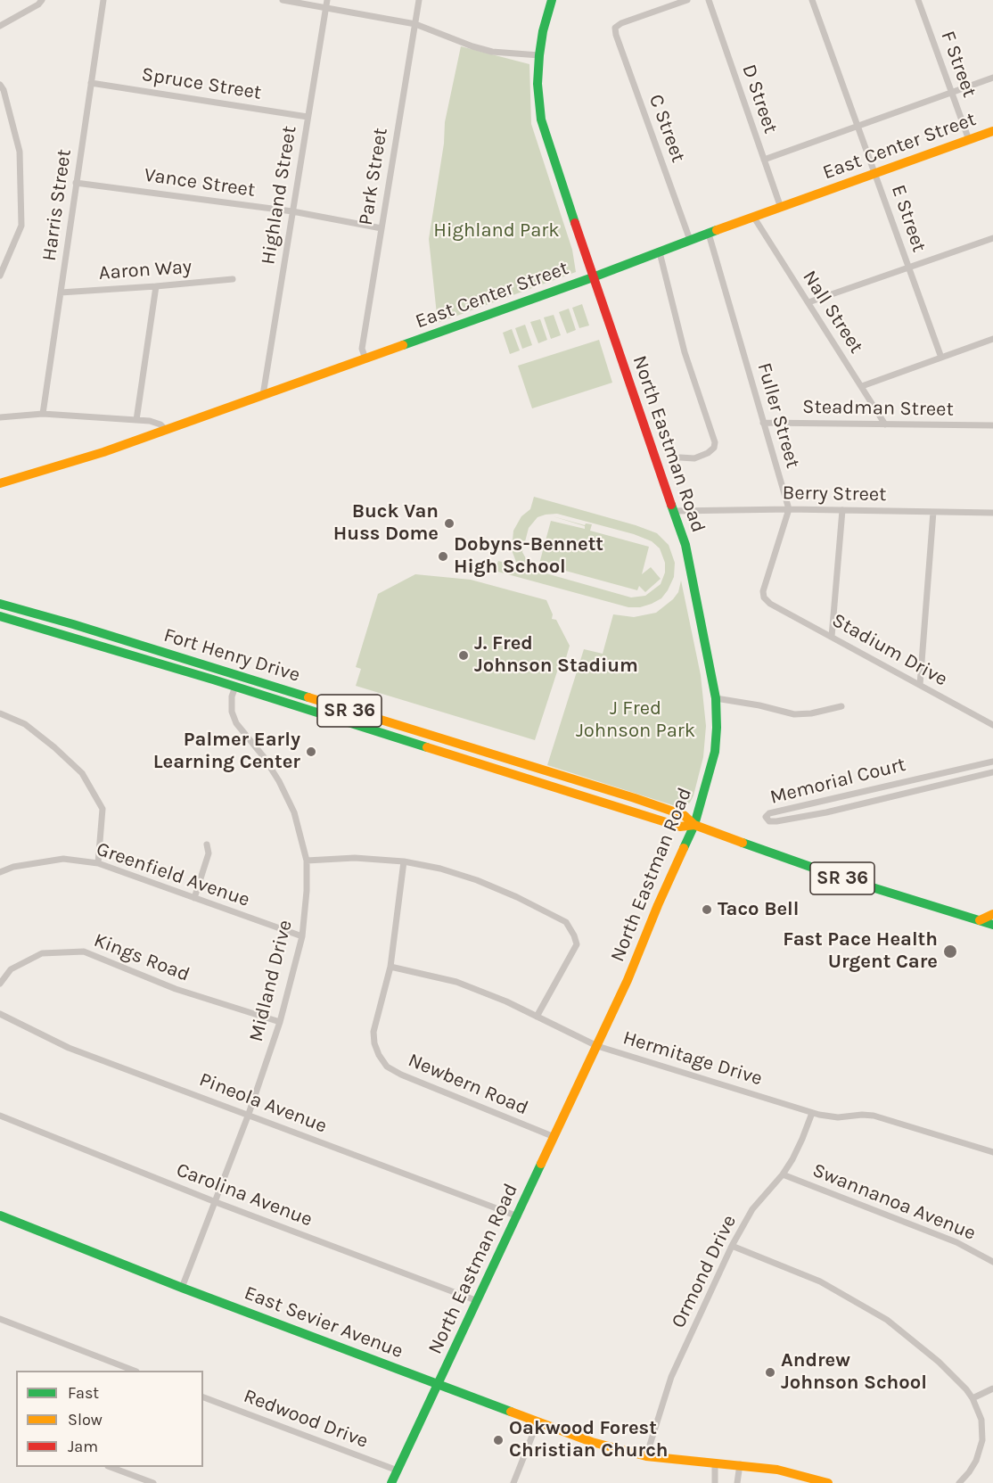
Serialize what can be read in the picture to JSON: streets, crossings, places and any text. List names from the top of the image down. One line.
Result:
{"streets":{"main road":["East Center Street","North Eastman Road","Fort Henry Drive","SR 36","East Sevier Avenue"],"street":["F Street","Spruce Street","D Street","C Street","Park Street","Vance Street","Highland Street","Harris Street","E Street","Aaron Way","Nall Street","Steadman Street","Fuller Street","Berry Street","Stadium Drive","Memorial Court","Greenfield Avenue","Kings Road","Midland Drive","Hermitage Drive","Newbern Road","Pineola Avenue","Carolina Avenue","Swannanoa Avenue","Ormond Drive","Redwood Drive"]},"crossings":[["F Street","East Center Street"],["Spruce Street","Highland Street"],["Spruce Street","Harris Street"],["D Street","East Center Street"],["C Street","East Center Street"],["East Center Street","Park Street"],["East Center Street","Highland Street"],["East Center Street","E Street"],["East Center Street","Nall Street"],["East Center Street","Fuller Street"],["East Center Street","North Eastman Road"],["Park Street","Vance Street"],["Vance Street","Highland Street"],["Vance Street","Harris Street"],["Harris Street","Aaron Way"],["Nall Street","Steadman Street"],["Steadman Street","Fuller Street"],["Fuller Street","Berry Street"],["Fuller Street","Stadium Drive"],["North Eastman Road","Berry Street"],["North Eastman Road","Fort Henry Drive"],["North Eastman Road","Hermitage Drive"],["North Eastman Road","Newbern Road"],["North Eastman Road","Pineola Avenue"],["North Eastman Road","Carolina Avenue"],["North Eastman Road","East Sevier Avenue"],["North Eastman Road","Redwood Drive"],["Berry Street","Stadium Drive"],["Fort Henry Drive","Midland Drive"],["Greenfield Avenue","Midland Drive"],["Kings Road","Midland Drive"],["Midland Drive","Pineola Avenue"],["Midland Drive","Carolina Avenue"],["Midland Drive","East Sevier Avenue"],["Hermitage Drive","Newbern Road"],["Hermitage Drive","Ormond Drive"],["Swannanoa Avenue","Ormond Drive"],["Ormond Drive","East Sevier Avenue"]],"parks":["Highland Park","J Fred Johnson Park"],"places":["Buck Van Huss Dome","Dobyns-Bennett High School","J. Fred Johnson Stadium","Palmer Early Learning Center","Taco Bell","Fast Pace Health Urgent Care","Andrew Johnson School","Oakwood Forest Christian Church"],"legend":["Fast","Slow","Jam"]}
